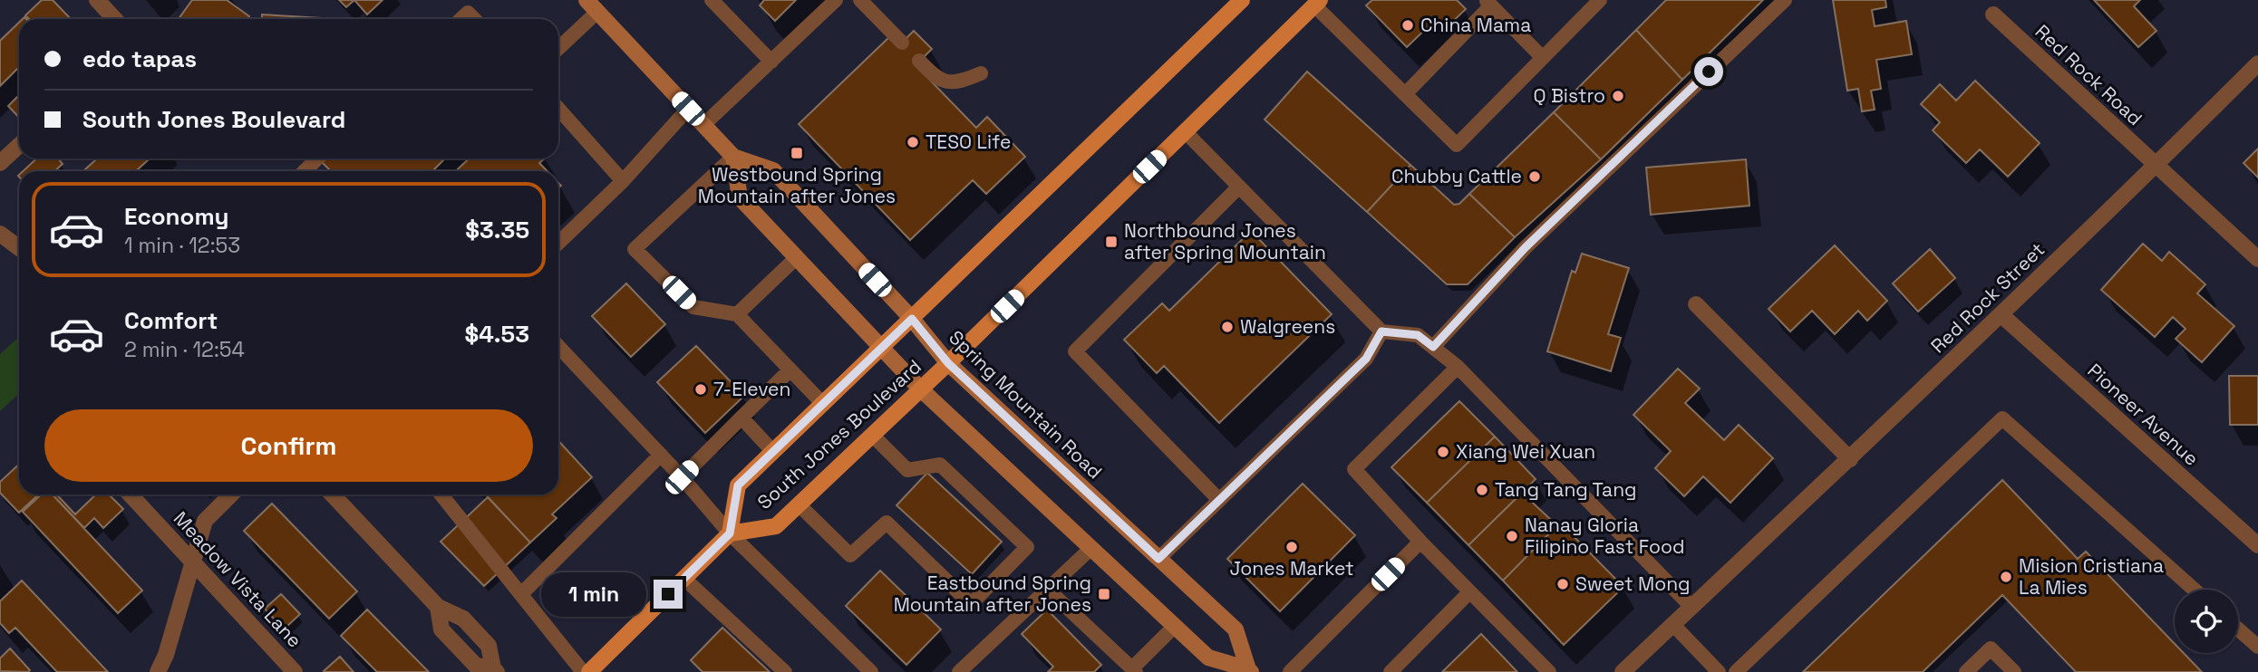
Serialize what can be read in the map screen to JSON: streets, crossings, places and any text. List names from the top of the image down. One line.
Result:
{"streets":{"main road":["Spring Mountain Road","South Jones Boulevard"],"street":["Red Rock Road","Red Rock Street","Pioneer Avenue","Meadow Vista Lane"]},"crossings":[["Red Rock Road","Red Rock Street"],["Red Rock Street","Pioneer Avenue"],["Spring Mountain Road","South Jones Boulevard"]],"places":{"other":["China Mama","Q Bistro","TESO Life","Chubby Cattle","Walgreens","7-Eleven","Xiang Wei Xuan","Tang Tang Tang","Nanay Gloria Filipino Fast Food","Jones Market","Mision Cristiana La Mies","Sweet Mong"],"transit":["Westbound Spring Mountain after Jones","Northbound Jones after Spring Mountain","Eastbound Spring Mountain after Jones"]},"page":{"banner":["edo tapas","South Jones Boulevard"],"list":[{"name":"Economy","note":"1 min · 12:53","value":"$3.35"},{"name":"Comfort","note":"2 min · 12:54","value":"$4.53"}],"buttons":"Confirm","bubble":"1 min"}}
